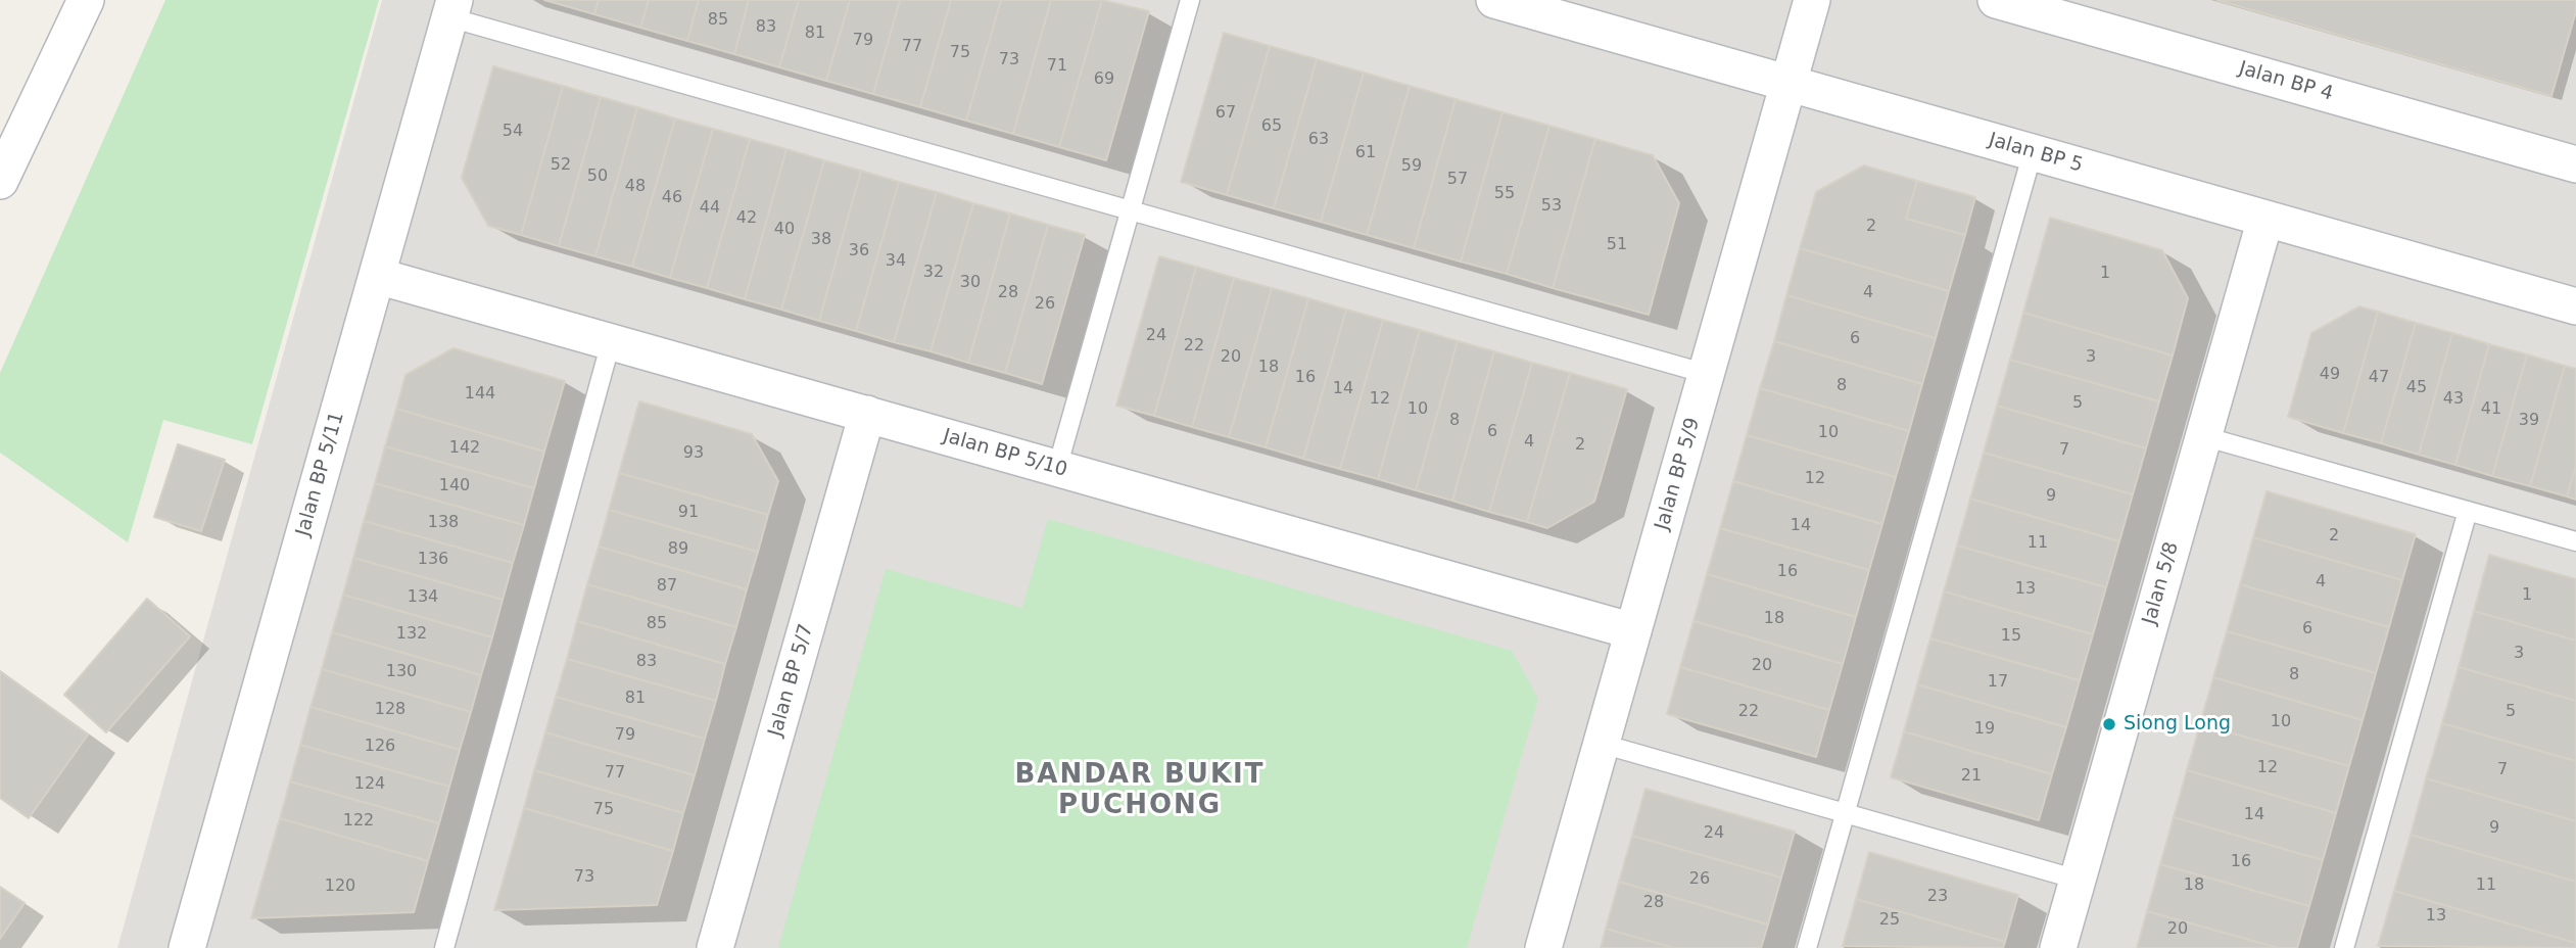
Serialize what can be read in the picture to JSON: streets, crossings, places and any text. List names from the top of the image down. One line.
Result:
{"streets":{"street":["Jalan BP 4","Jalan BP 5","Jalan BP 5/10","Jalan BP 5/11","Jalan BP 5/9","Jalan 5/8","Jalan BP 5/7"]},"crossings":[["Jalan BP 5","Jalan BP 5/9"],["Jalan BP 5","Jalan 5/8"],["Jalan BP 5/10","Jalan BP 5/11"],["Jalan BP 5/10","Jalan BP 5/9"],["Jalan BP 5/10","Jalan BP 5/7"]],"districts":["BANDAR BUKIT PUCHONG"],"places":["Siong Long"],"house_numbers":["85","83","81","79","77","75","73","71","69","67","65","54","63","61","52","59","50","57","48","55","46","53","44","42","2","40","38","51","36","34","32","1","30","28","4","26","24","6","22","20","3","18","49","16","47","8","45","14","144","12","43","5","10","41","8","39","6","10","4","2","142","7","93","12","140","9","91","138","14","2","11","89","136","16","4","87","13","1","134","18","85","6","132","15","3","83","20","130","8","17","81","128","22","5","10","19","79","126","12","7","77","21","124","75","14","122","9","24","16","73","26","18","11","120","23","28","13","25","20"]}
